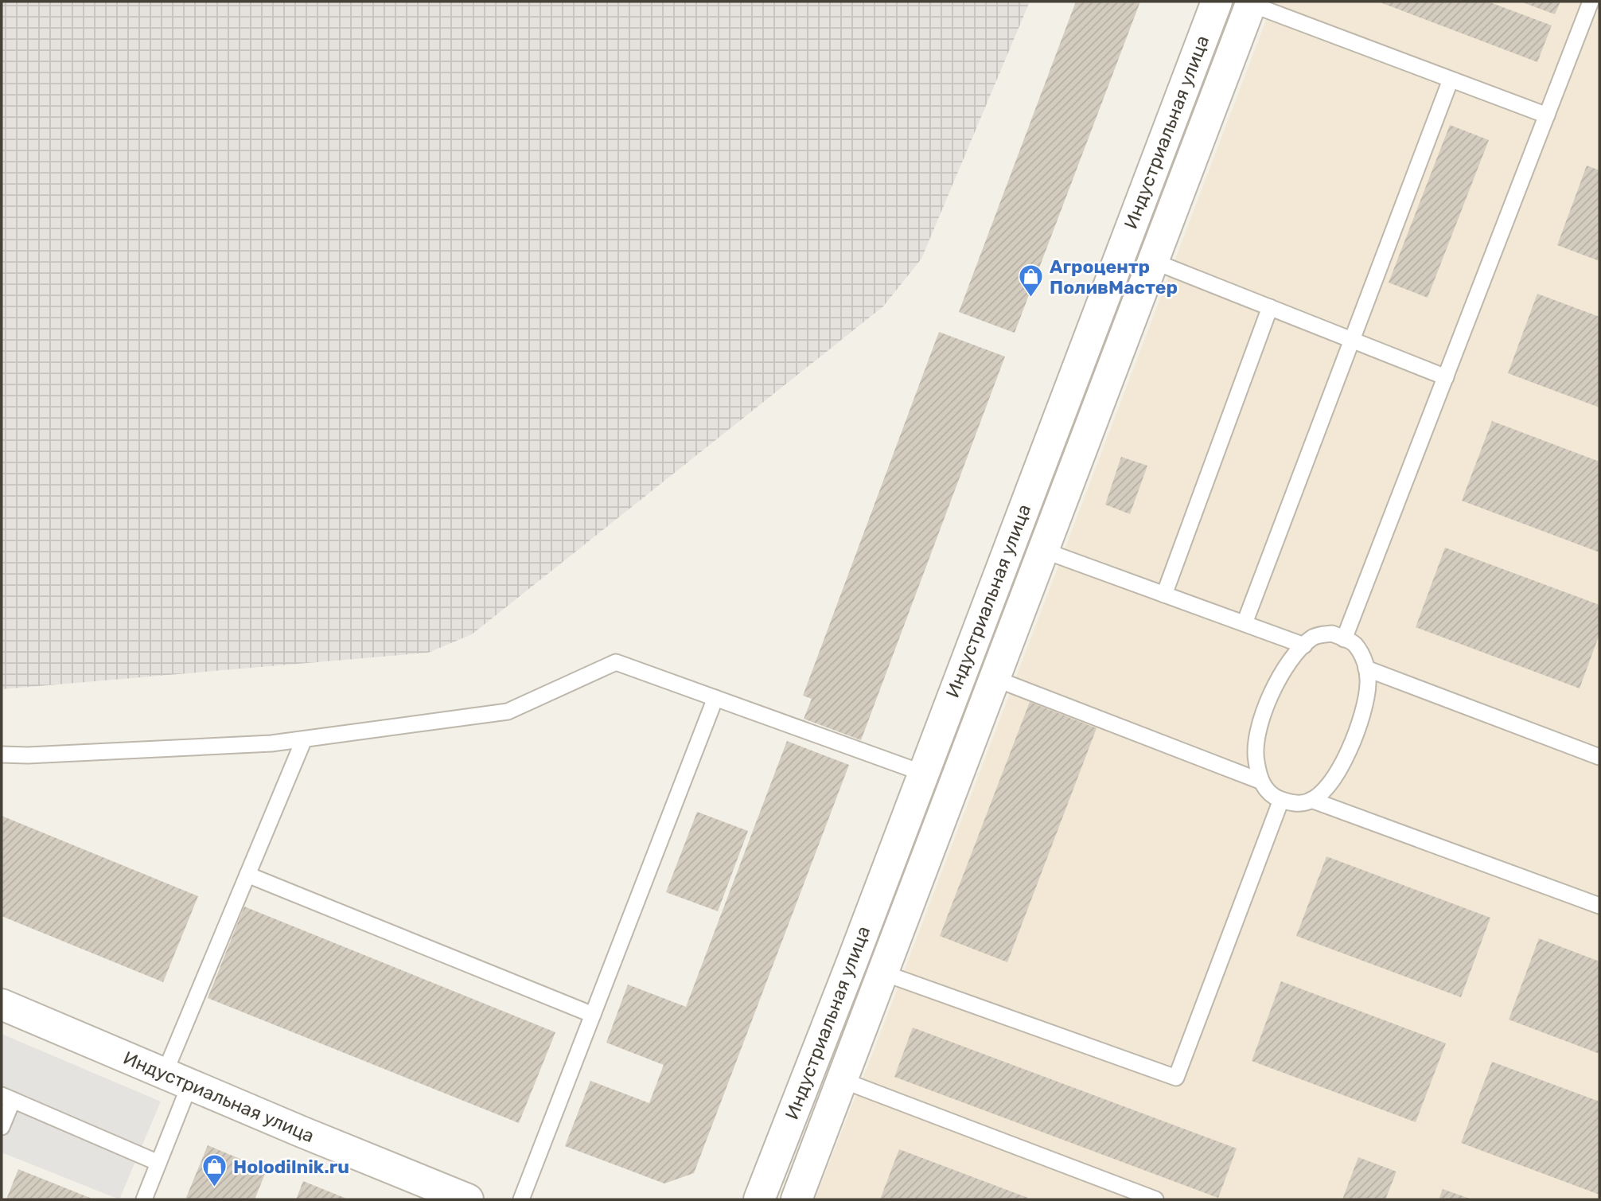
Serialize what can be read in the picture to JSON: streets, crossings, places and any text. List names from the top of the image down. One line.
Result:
{"streets":{"street":["Индустриальная улица"]},"places":{"shop":["Агроцентр ПоливМастер","Holodilnik.ru"]}}
